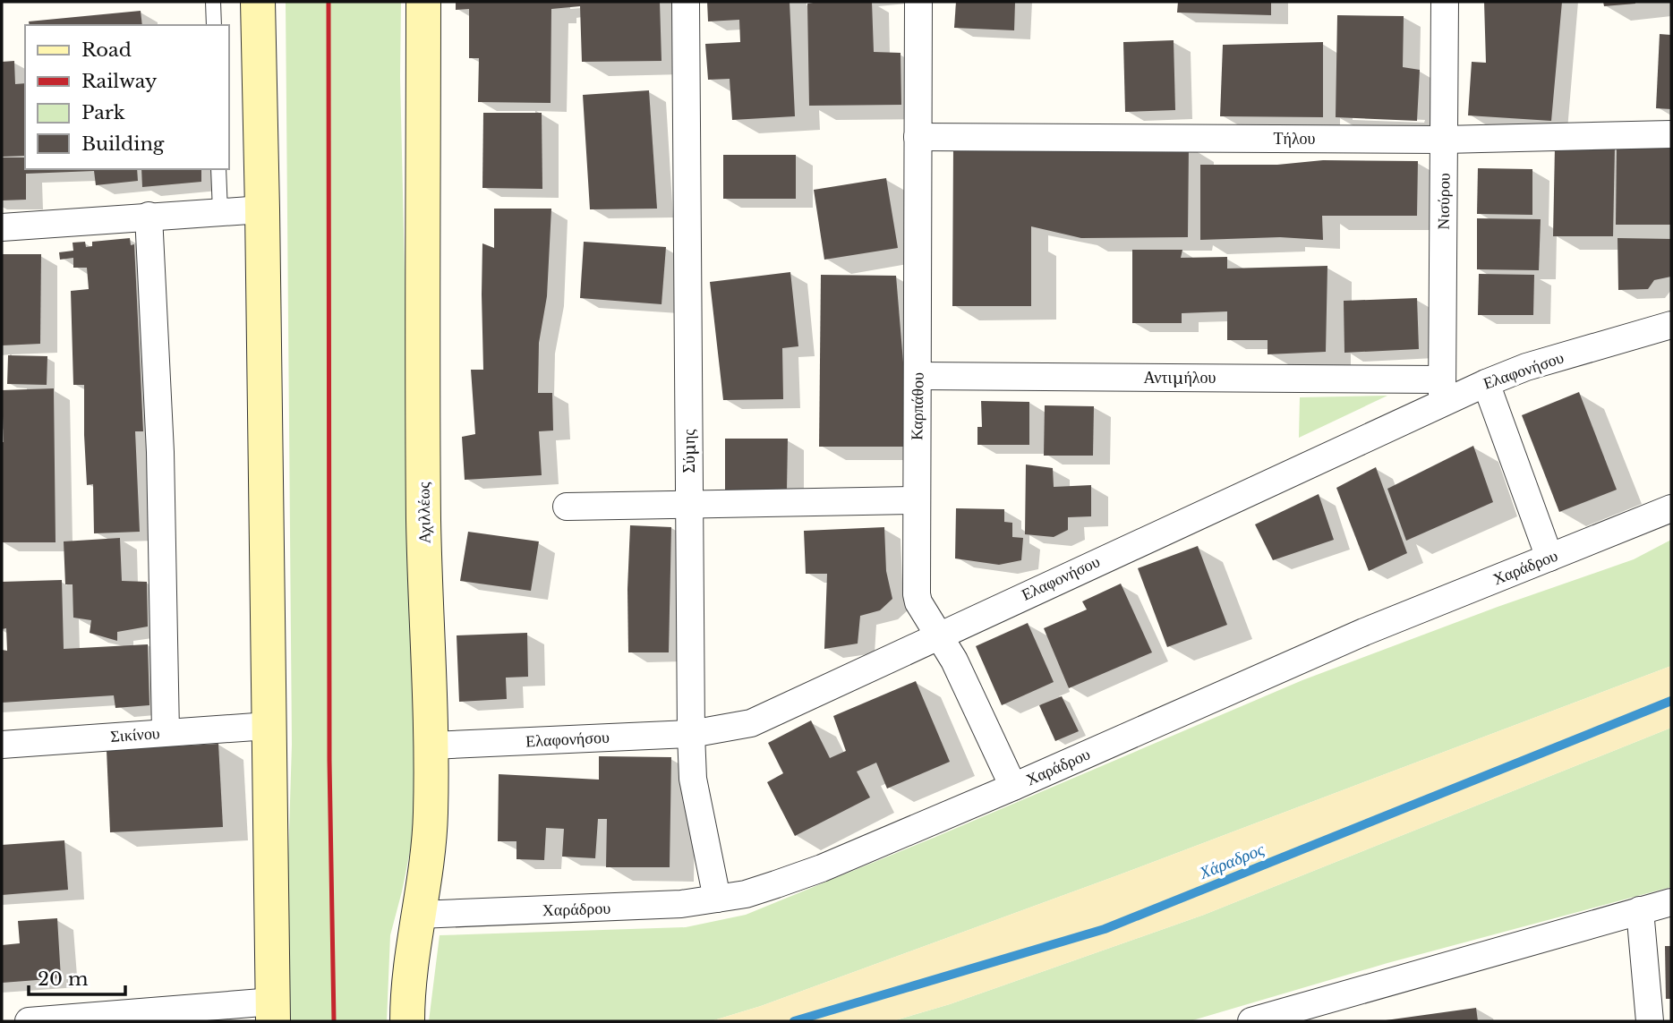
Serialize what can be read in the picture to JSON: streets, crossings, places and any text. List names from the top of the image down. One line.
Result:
{"streets":{"street":["Τήλου","Νισύρου","Ελαφονήσου","Αντιμήλου","Καρπάθου","Σύμης","Αχιλλέως","Χαράδρου","Σικίνου"]},"crossings":[["Τήλου","Νισύρου"],["Τήλου","Καρπάθου"],["Νισύρου","Ελαφονήσου"],["Νισύρου","Αντιμήλου"],["Ελαφονήσου","Αντιμήλου"],["Ελαφονήσου","Καρπάθου"],["Ελαφονήσου","Σύμης"],["Ελαφονήσου","Αχιλλέως"],["Αντιμήλου","Καρπάθου"],["Καρπάθου","Χαράδρου"],["Σύμης","Χαράδρου"],["Αχιλλέως","Χαράδρου"]],"water":["Χάραδρος"],"legend":["Road","Railway","Park","Building"],"scale_bar":"20 m"}
